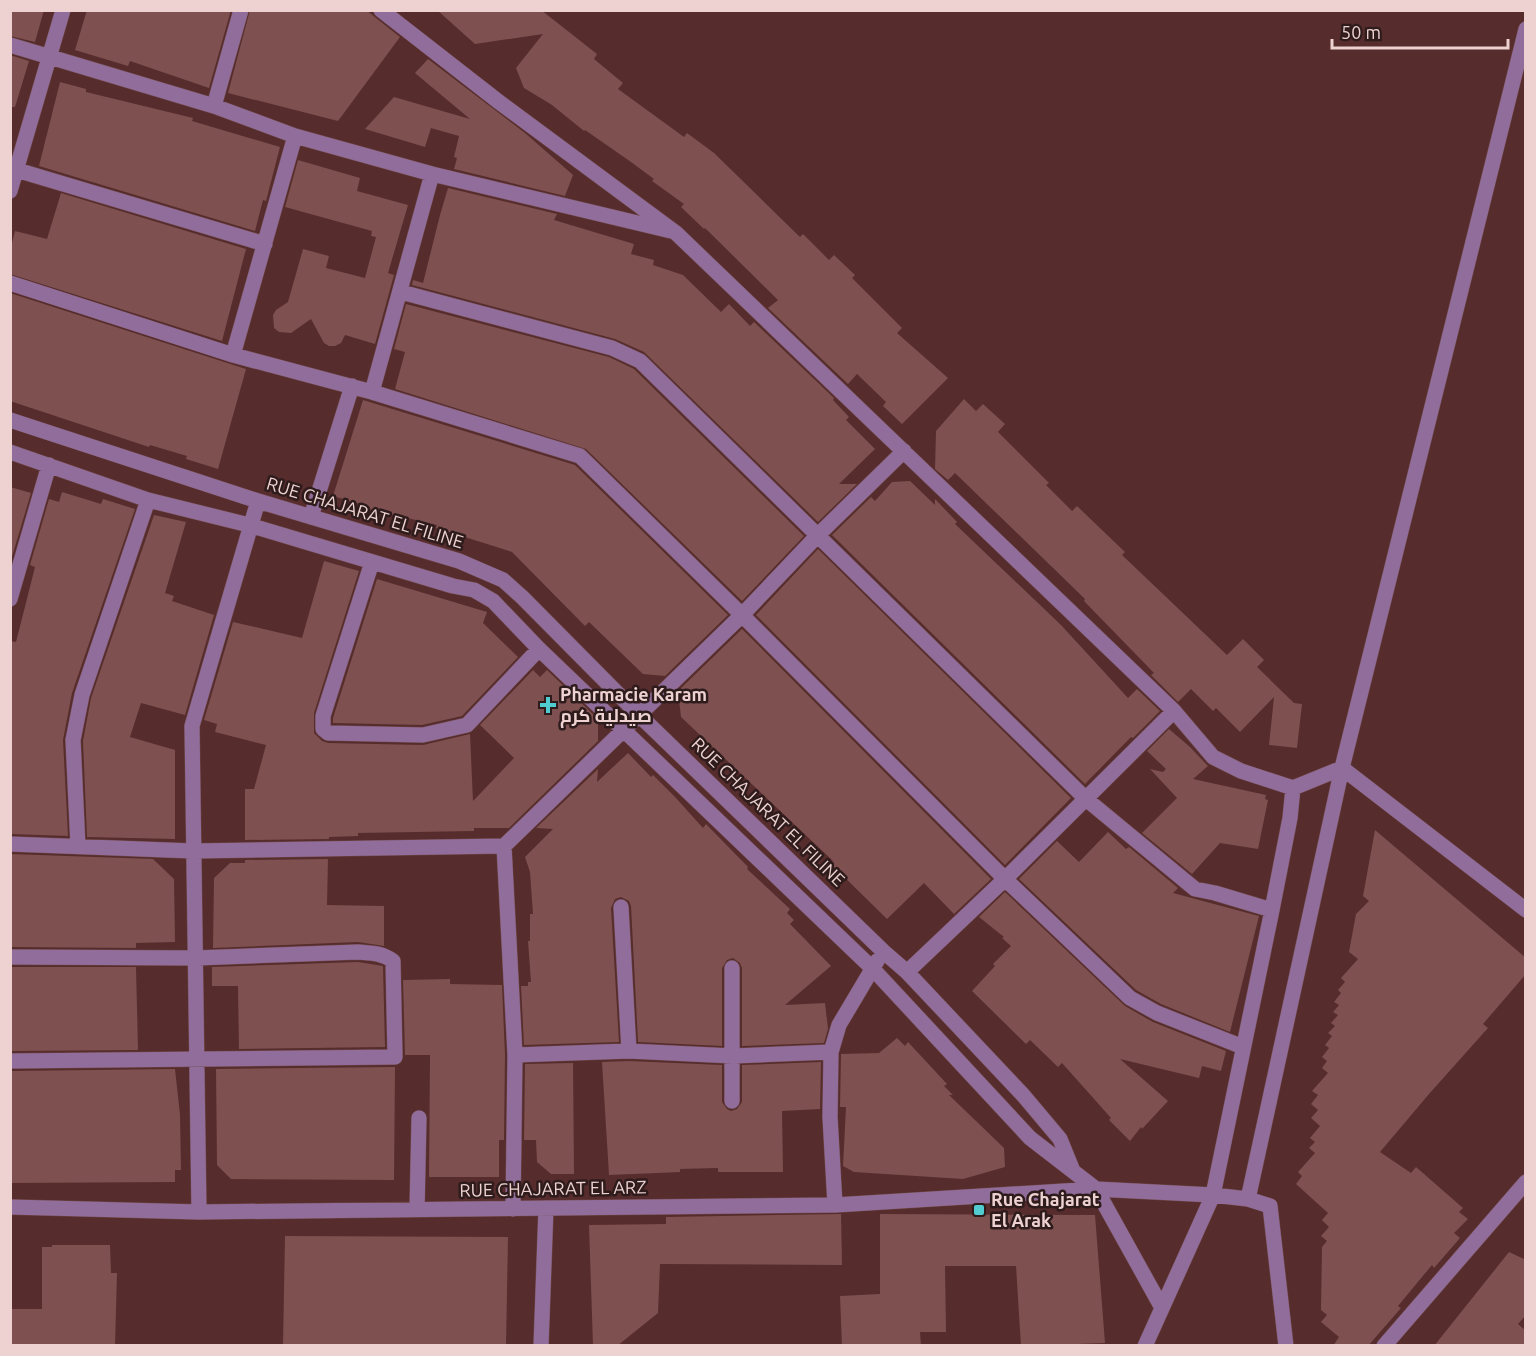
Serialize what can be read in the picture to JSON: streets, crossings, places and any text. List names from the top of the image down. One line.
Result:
{"streets":{"street":["RUE CHAJARAT EL FILINE","RUE CHAJARAT EL ARZ"]},"places":{"health":["Pharmacie Karam صيدلية كرم"],"transit":["Rue Chajarat El Arak"]},"scale_bar":"50 m"}
